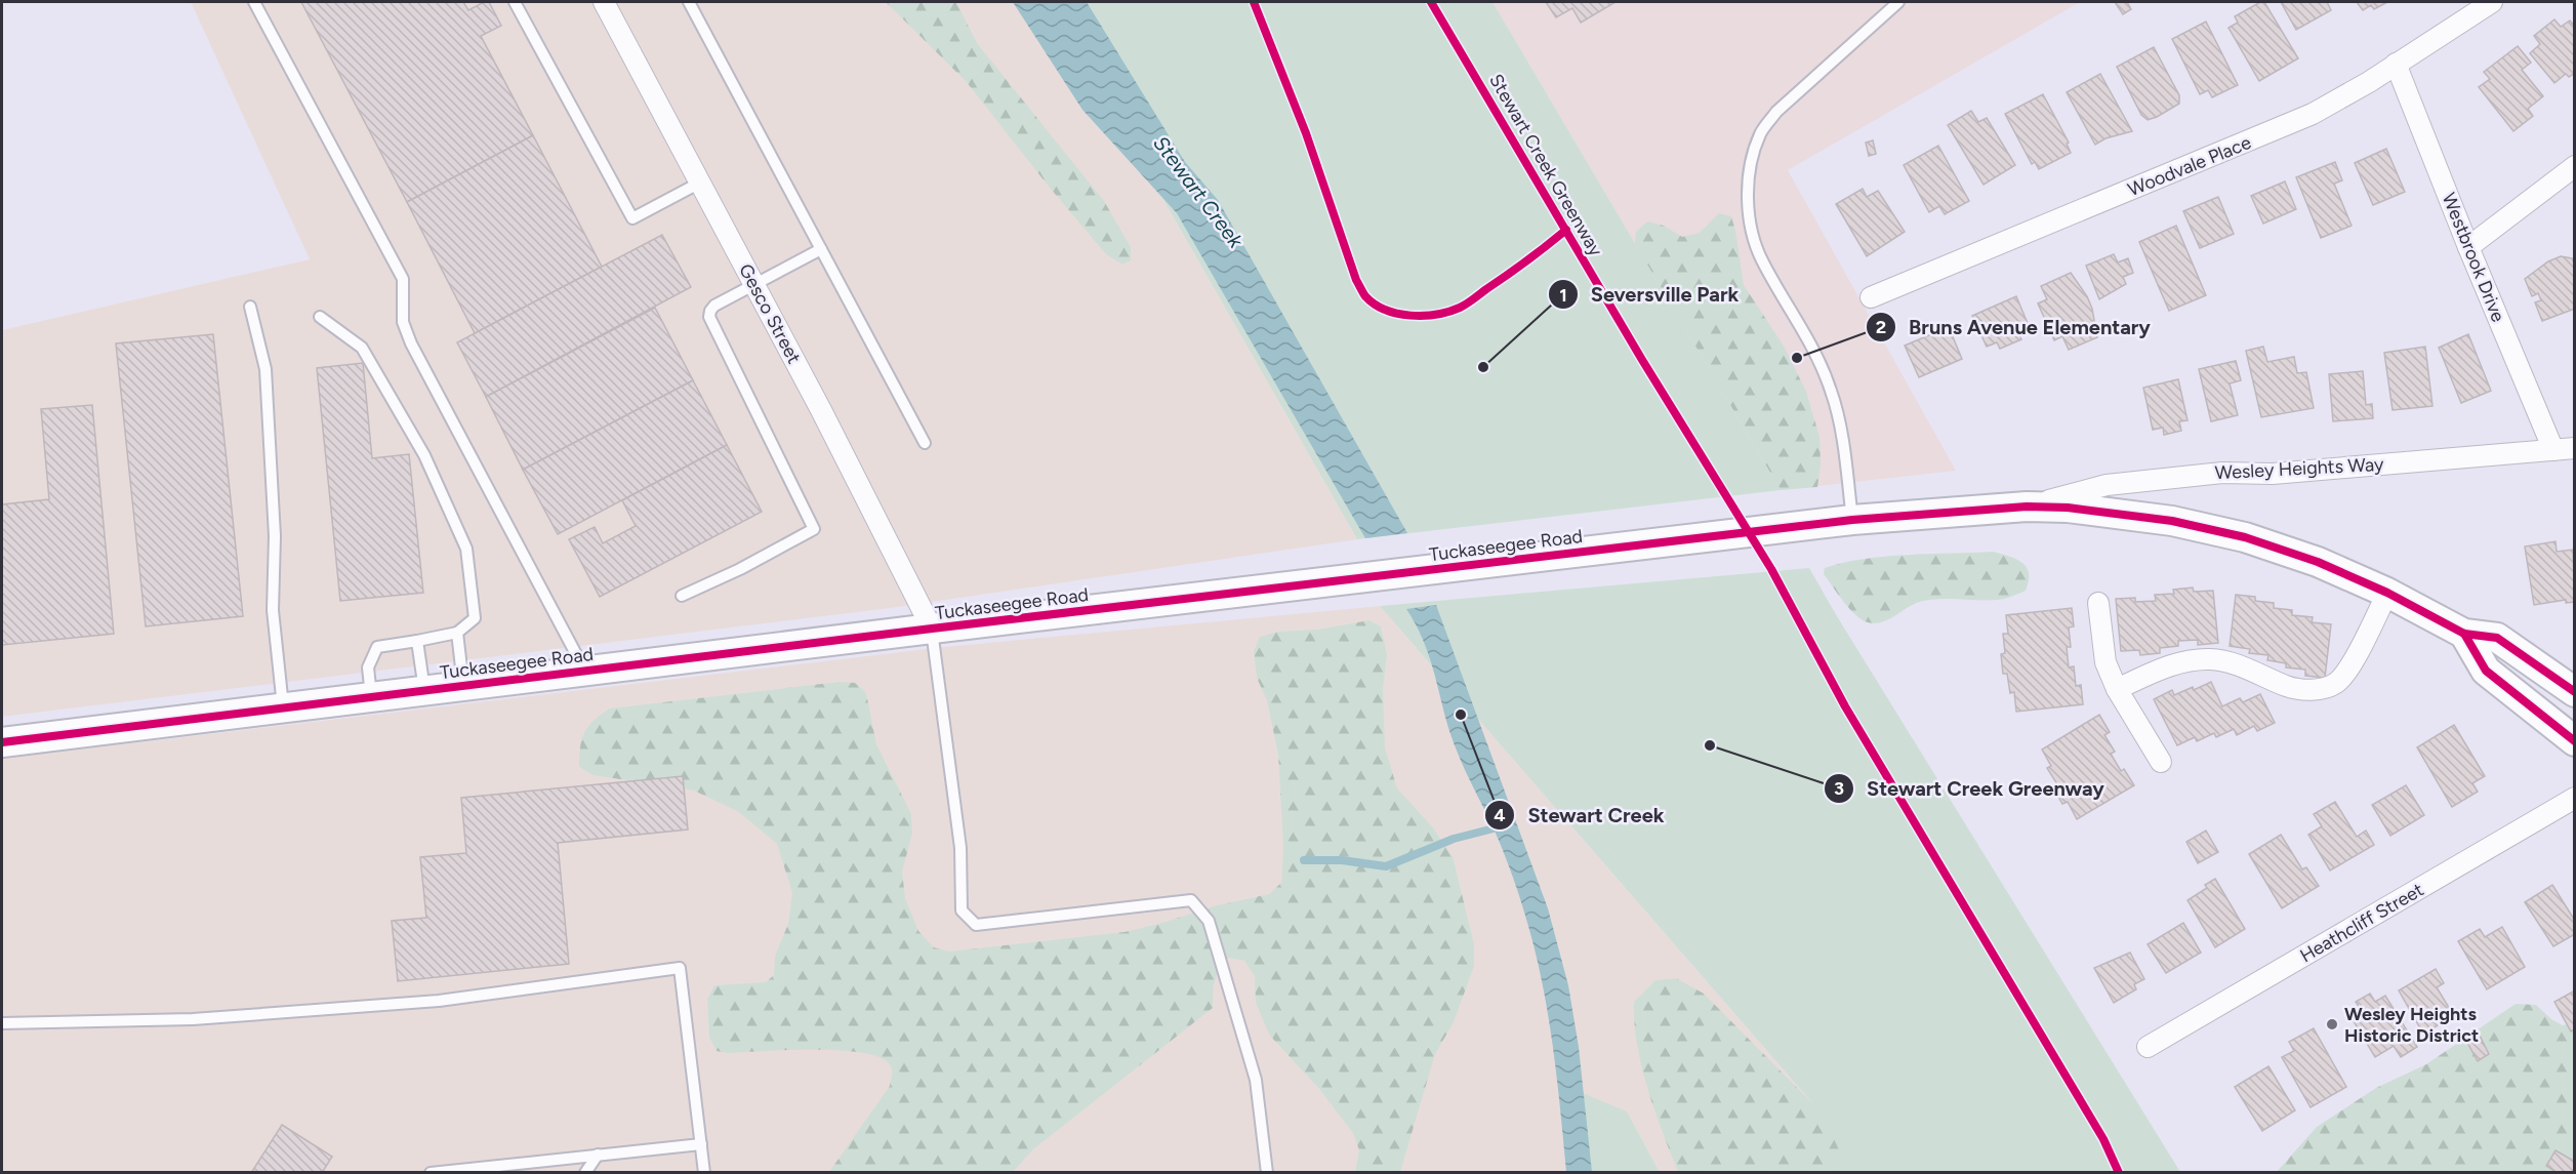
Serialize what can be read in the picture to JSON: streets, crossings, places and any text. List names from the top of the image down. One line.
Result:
{"streets":{"main road":["Tuckaseegee Road"],"street":["Woodvale Place","Westbrook Drive","Gesco Street","Wesley Heights Way","Heathcliff Street"],"cycle path":["Stewart Creek Greenway"]},"crossings":[["Woodvale Place","Westbrook Drive"],["Westbrook Drive","Wesley Heights Way"],["Gesco Street","Tuckaseegee Road"],["Wesley Heights Way","Tuckaseegee Road"]],"water":["Stewart Creek"],"places":["Bruns Avenue Elementary","Seversville Park","Stewart Creek","Stewart Creek Greenway","Wesley Heights Historic District"]}
